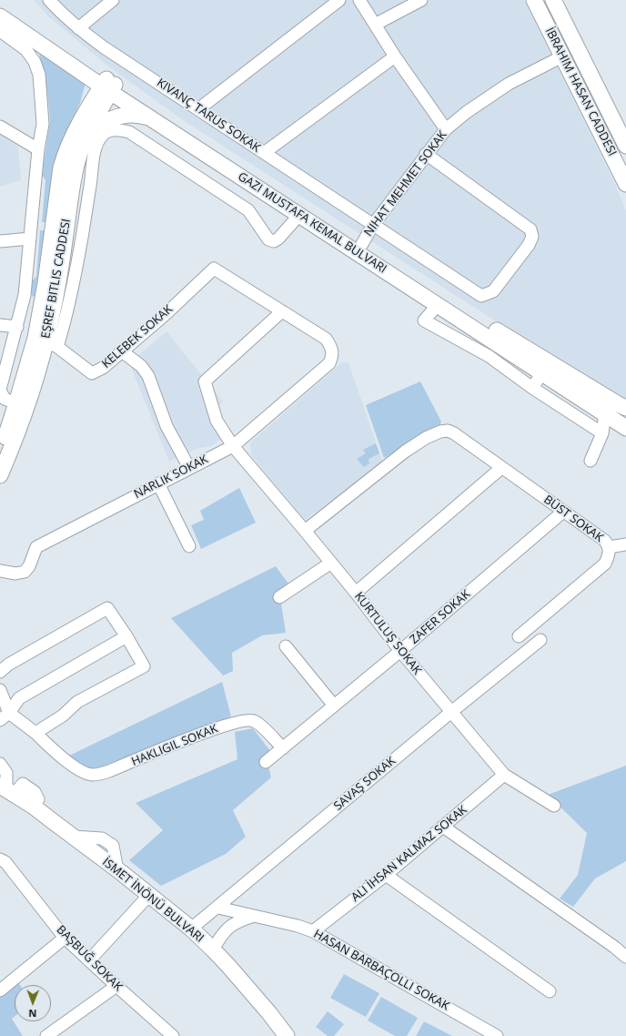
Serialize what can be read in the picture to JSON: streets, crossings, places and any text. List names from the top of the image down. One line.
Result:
{"streets":{"main road":["İBRAHIM HASAN CADDESI","EŞREF BITLIS CADDESI"],"street":["NIHAT MEHMET SOKAK","KELEBEK SOKAK","BÜST SOKAK","ZAFER SOKAK","KURTULUŞ SOKAK","SAVAŞ SOKAK","ALI İHSAN KALMAZ SOKAK","BAŞBUĞ SOKAK","HASAN BARBAÇOLLI SOKAK"]},"crossings":[["İBRAHIM HASAN CADDESI","NIHAT MEHMET SOKAK"],["EŞREF BITLIS CADDESI","KELEBEK SOKAK"],["KELEBEK SOKAK","KURTULUŞ SOKAK"],["BÜST SOKAK","ZAFER SOKAK"],["BÜST SOKAK","KURTULUŞ SOKAK"],["BÜST SOKAK","SAVAŞ SOKAK"],["ZAFER SOKAK","KURTULUŞ SOKAK"],["KURTULUŞ SOKAK","SAVAŞ SOKAK"],["KURTULUŞ SOKAK","ALI İHSAN KALMAZ SOKAK"],["SAVAŞ SOKAK","HASAN BARBAÇOLLI SOKAK"],["ALI İHSAN KALMAZ SOKAK","HASAN BARBAÇOLLI SOKAK"]],"north":"bottom"}
